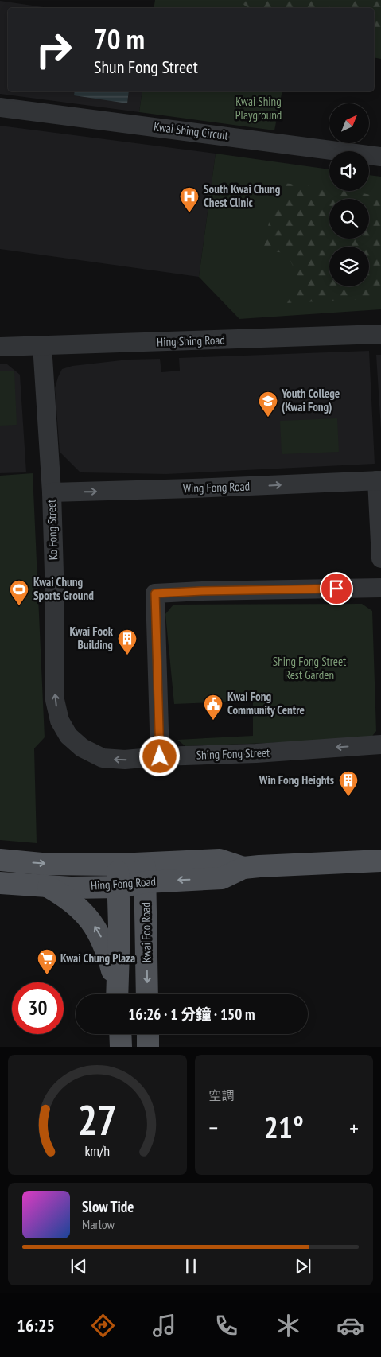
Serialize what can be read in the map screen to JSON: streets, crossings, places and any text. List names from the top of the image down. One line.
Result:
{"streets":{"main road":["Hing Fong Road","Kwai Foo Road"],"street":["Kwai Shing Circuit","Hing Shing Road","Wing Fong Road","Ko Fong Street","Shing Fong Street"]},"crossings":[["Hing Shing Road","Ko Fong Street"],["Wing Fong Road","Ko Fong Street"],["Ko Fong Street","Shing Fong Street"],["Hing Fong Road","Kwai Foo Road"]],"one_way":["Wing Fong Road","Ko Fong Street","Shing Fong Street"],"parks":["Kwai Shing Playground","Shing Fong Street Rest Garden"],"places":{"hospital":["South Kwai Chung Chest Clinic"],"school or university":["Youth College (Kwai Fong)"],"sports":["Kwai Chung Sports Ground"],"building":["Kwai Fook Building","Win Fong Heights"],"public building":["Kwai Fong Community Centre"],"supermarket":["Kwai Chung Plaza"]},"north":"top right","page":{"turn":["70 m","Shun Fong Street"],"limit":"30","trip":"16:26 · 1 分鐘 · 150 m","tile":"空調","heat":["−","21°","+"],"song":["Slow Tide","Marlow"],"tabs":"16:25","gauge":["27","km/h"]}}
